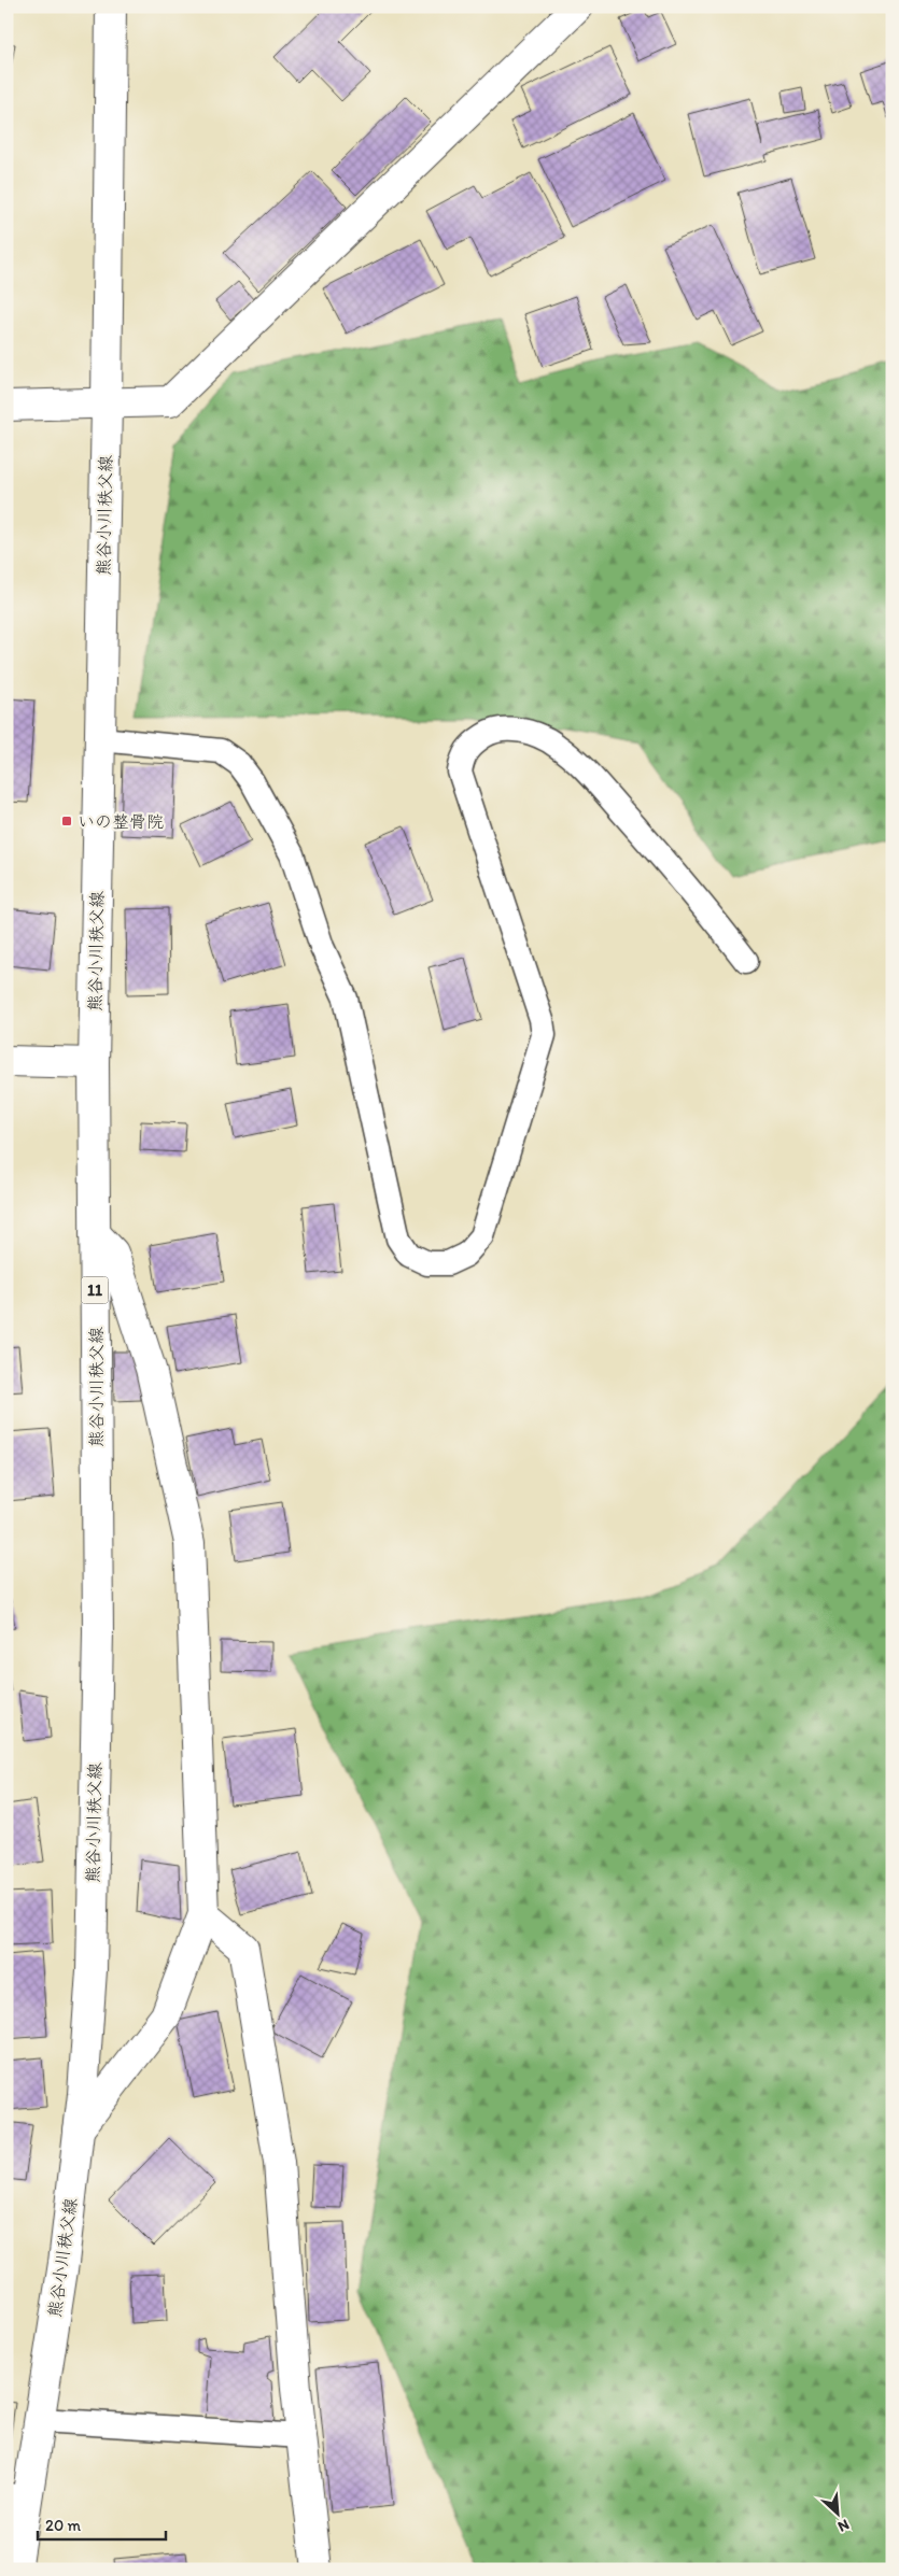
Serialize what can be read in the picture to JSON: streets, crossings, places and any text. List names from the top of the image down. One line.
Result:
{"streets":{"main road":["熊谷小川秩父線","11"]},"places":{"transit":["いの整骨院"]},"scale_bar":"20 m","north":"bottom right"}
